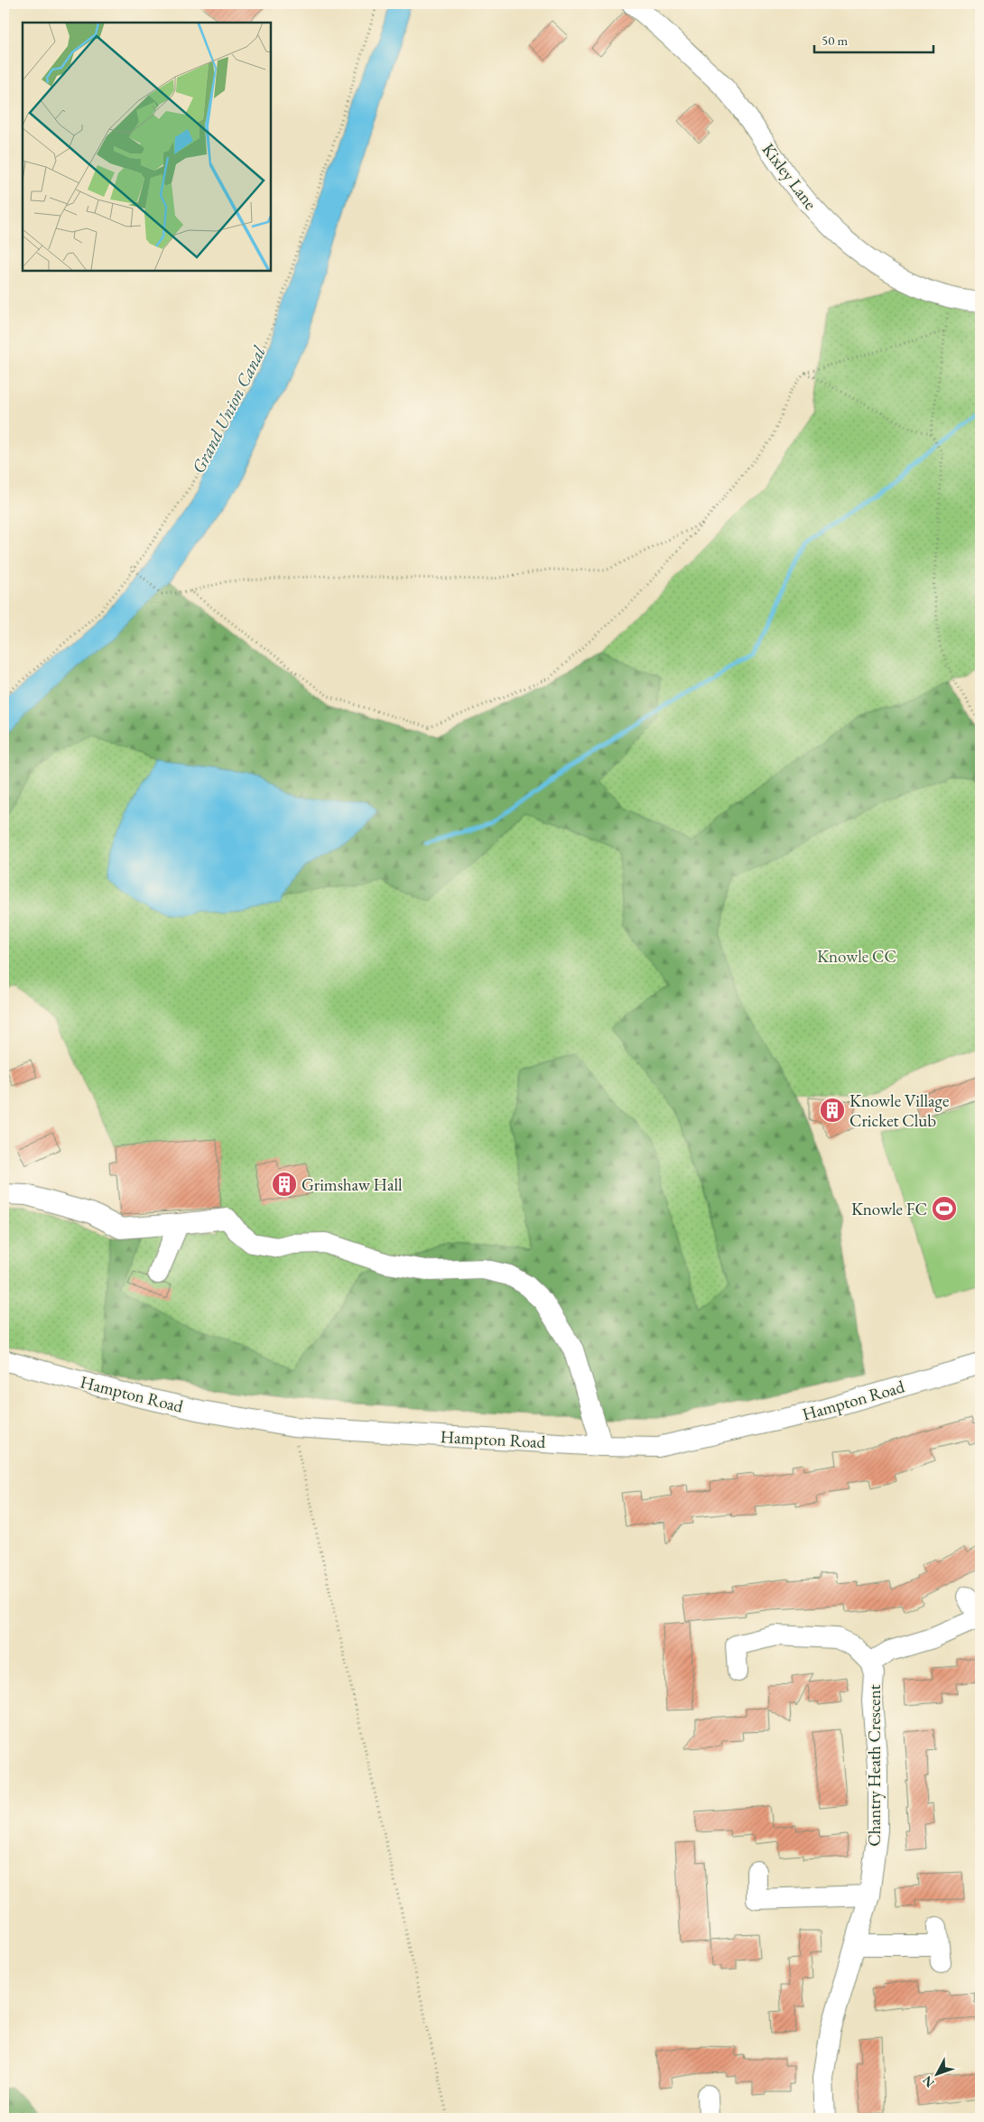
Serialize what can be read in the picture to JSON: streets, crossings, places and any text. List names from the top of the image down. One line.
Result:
{"streets":{"street":["Kixley Lane","Hampton Road","Chantry Heath Crescent"]},"water":["Grand Union Canal"],"parks":["Knowle CC"],"places":{"building":["Knowle Village Cricket Club","Grimshaw Hall"],"sports":["Knowle FC"]},"scale_bar":"50 m","north":"bottom left"}
